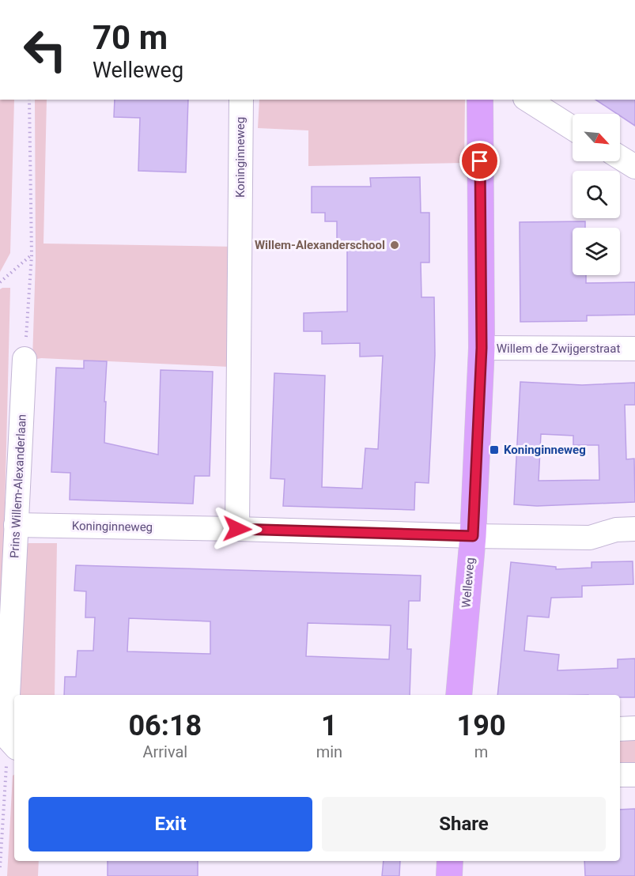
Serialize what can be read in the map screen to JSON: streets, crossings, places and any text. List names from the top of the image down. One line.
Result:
{"streets":{"main road":["Welleweg"],"street":["Koninginneweg","Willem de Zwijgerstraat","Prins Willem-Alexanderlaan"]},"crossings":[["Koninginneweg","Prins Willem-Alexanderlaan"],["Koninginneweg","Welleweg"],["Willem de Zwijgerstraat","Welleweg"]],"places":{"other":["Willem-Alexanderschool"],"transit":["Koninginneweg"]},"north":"bottom right","page":{"turn":["70 m","Welleweg"],"eta":["06:18","Arrival","1","min","190","m"],"buttons":["Exit","Share"]}}
